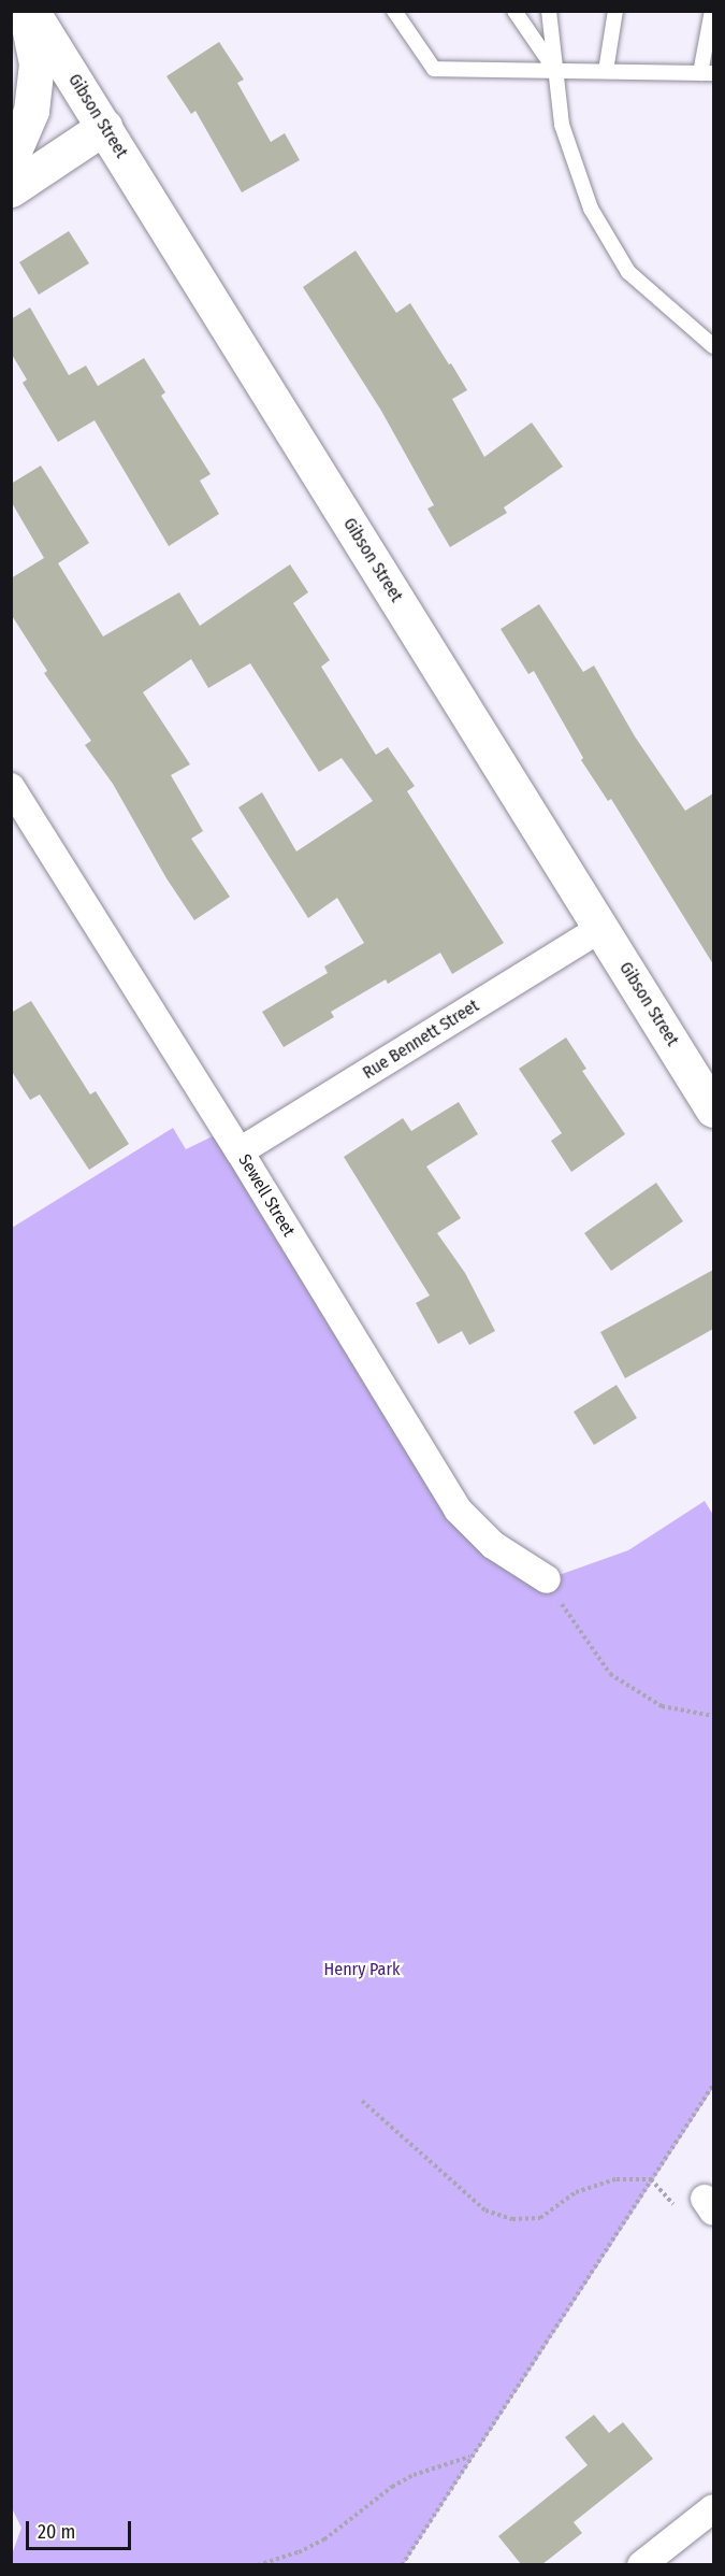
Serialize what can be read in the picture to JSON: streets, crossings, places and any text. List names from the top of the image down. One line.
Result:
{"streets":{"main road":["Gibson Street"],"street":["Rue Bennett Street","Sewell Street"]},"crossings":[["Gibson Street","Rue Bennett Street"],["Rue Bennett Street","Sewell Street"]],"parks":["Henry Park"],"scale_bar":"20 m"}
